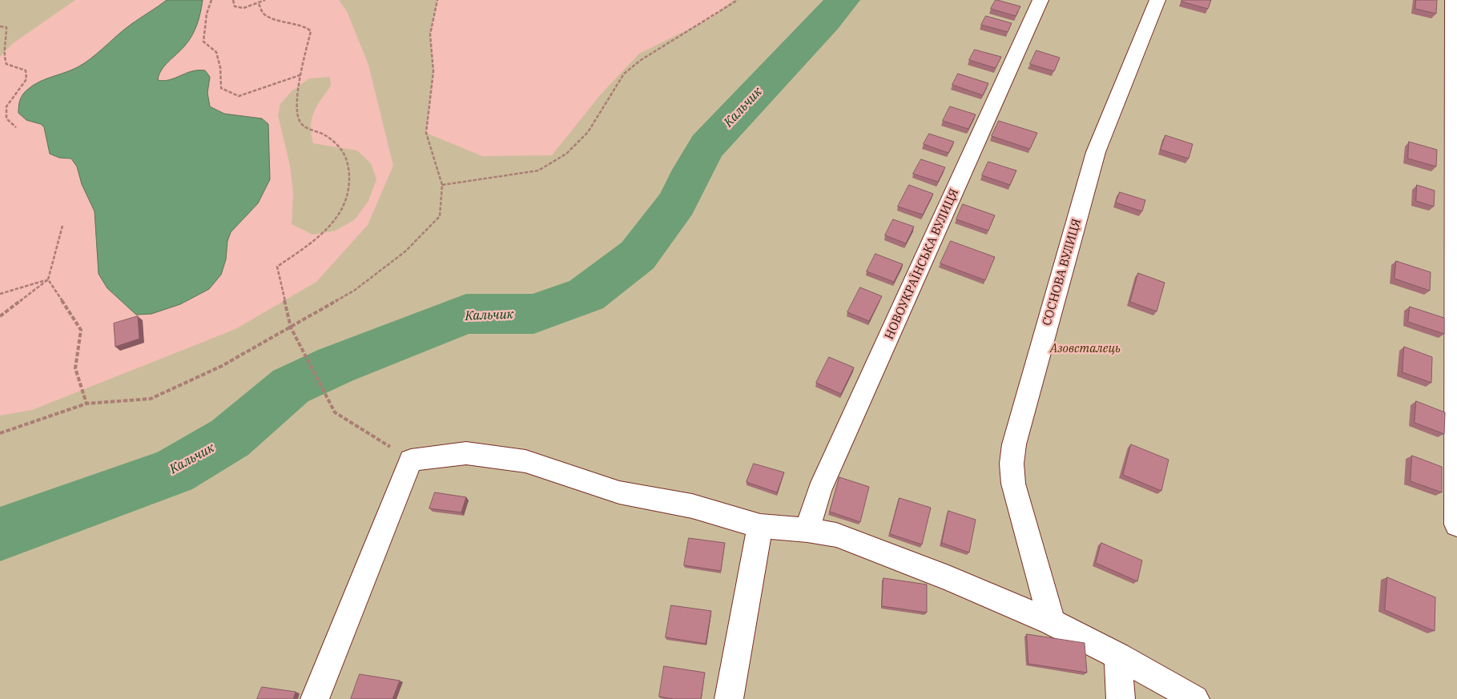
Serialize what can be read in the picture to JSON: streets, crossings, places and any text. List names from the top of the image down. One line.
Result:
{"streets":{"lane":["НОВОУКРАЇНСЬКА ВУЛИЦЯ","СОСНОВА ВУЛИЦЯ"]},"water":["Кальчик"],"parks":["Азовсталець"]}
